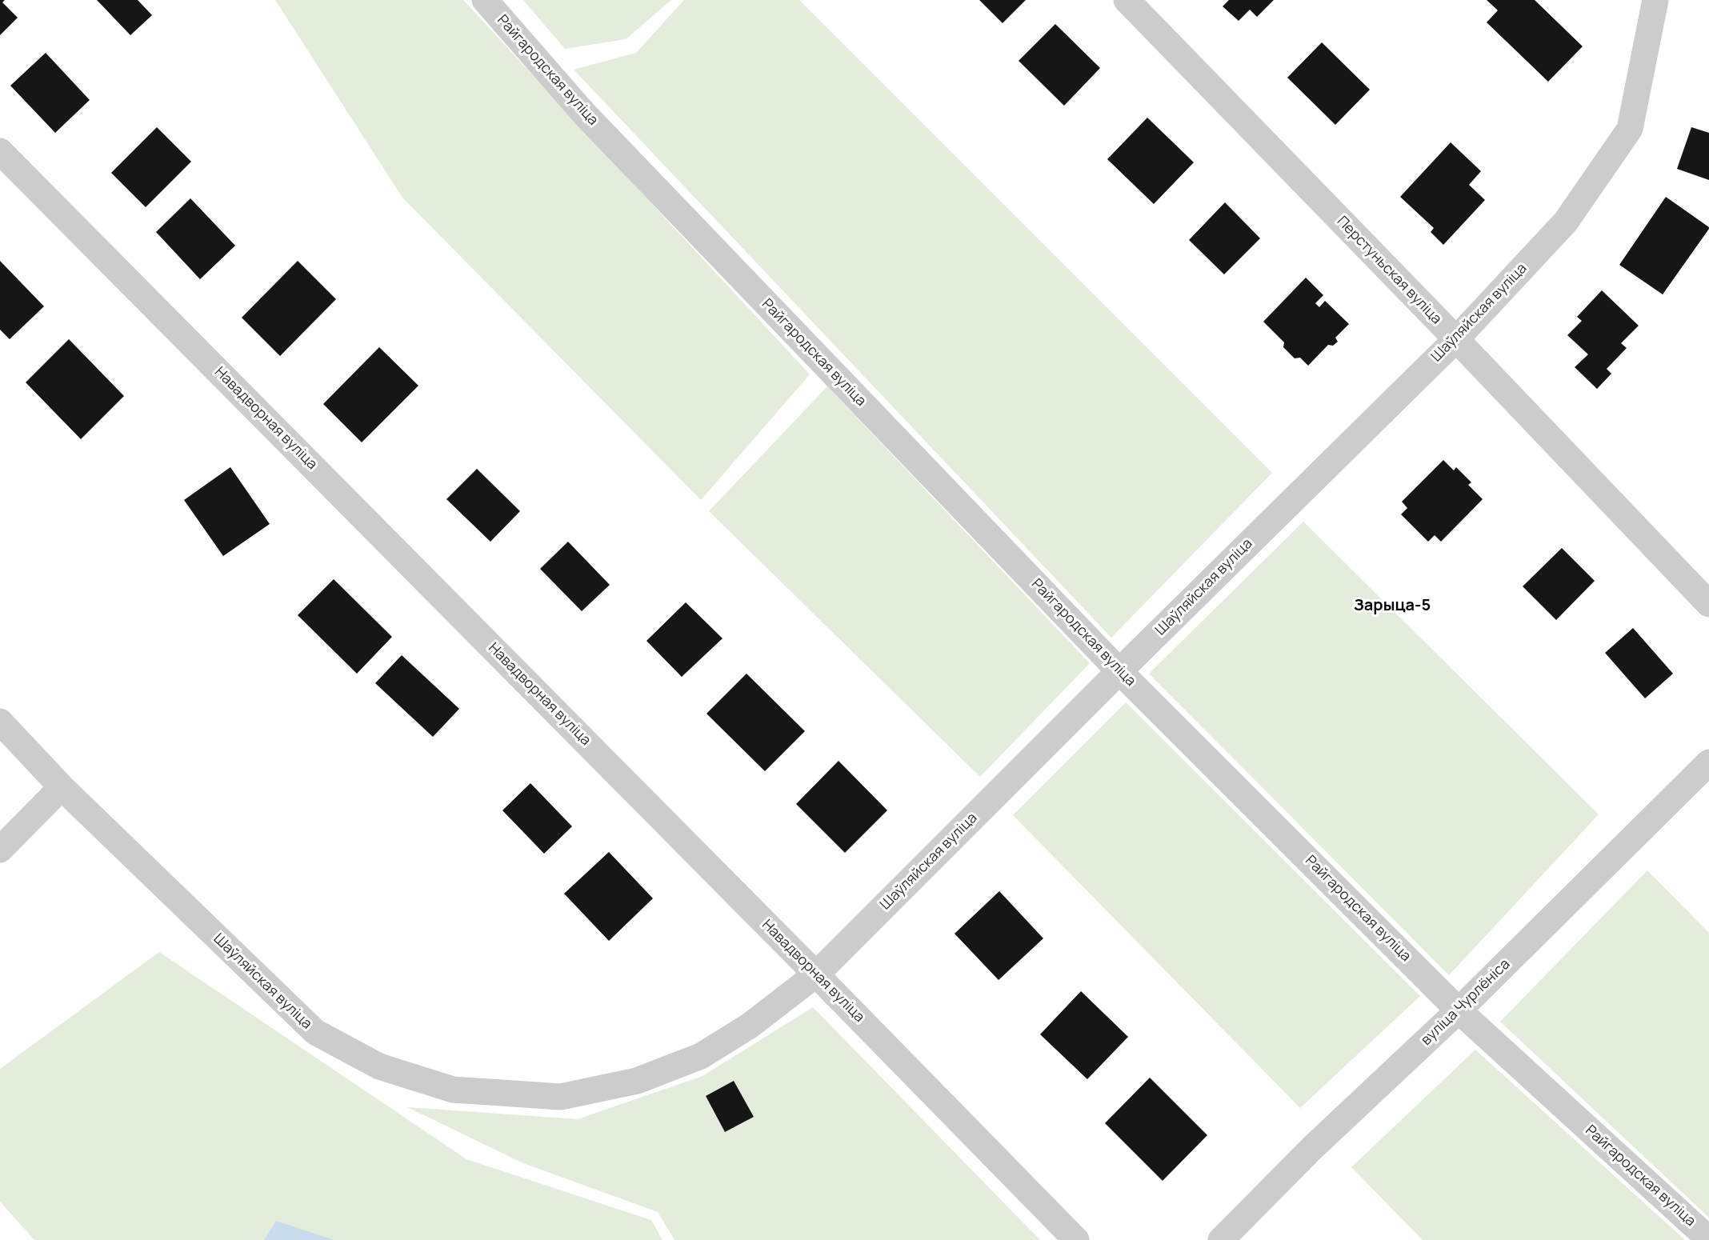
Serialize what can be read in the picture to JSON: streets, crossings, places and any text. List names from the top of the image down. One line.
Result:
{"streets":{"street":["Райгародская вуліца","Перстуньская вуліца","Шаўляйская вуліца","Навадворная вуліца","вуліца Чурлёніса"]},"crossings":[["Райгародская вуліца","Шаўляйская вуліца"],["Райгародская вуліца","вуліца Чурлёніса"],["Перстуньская вуліца","Шаўляйская вуліца"],["Шаўляйская вуліца","Навадворная вуліца"]],"districts":["Зарыца-5"]}
